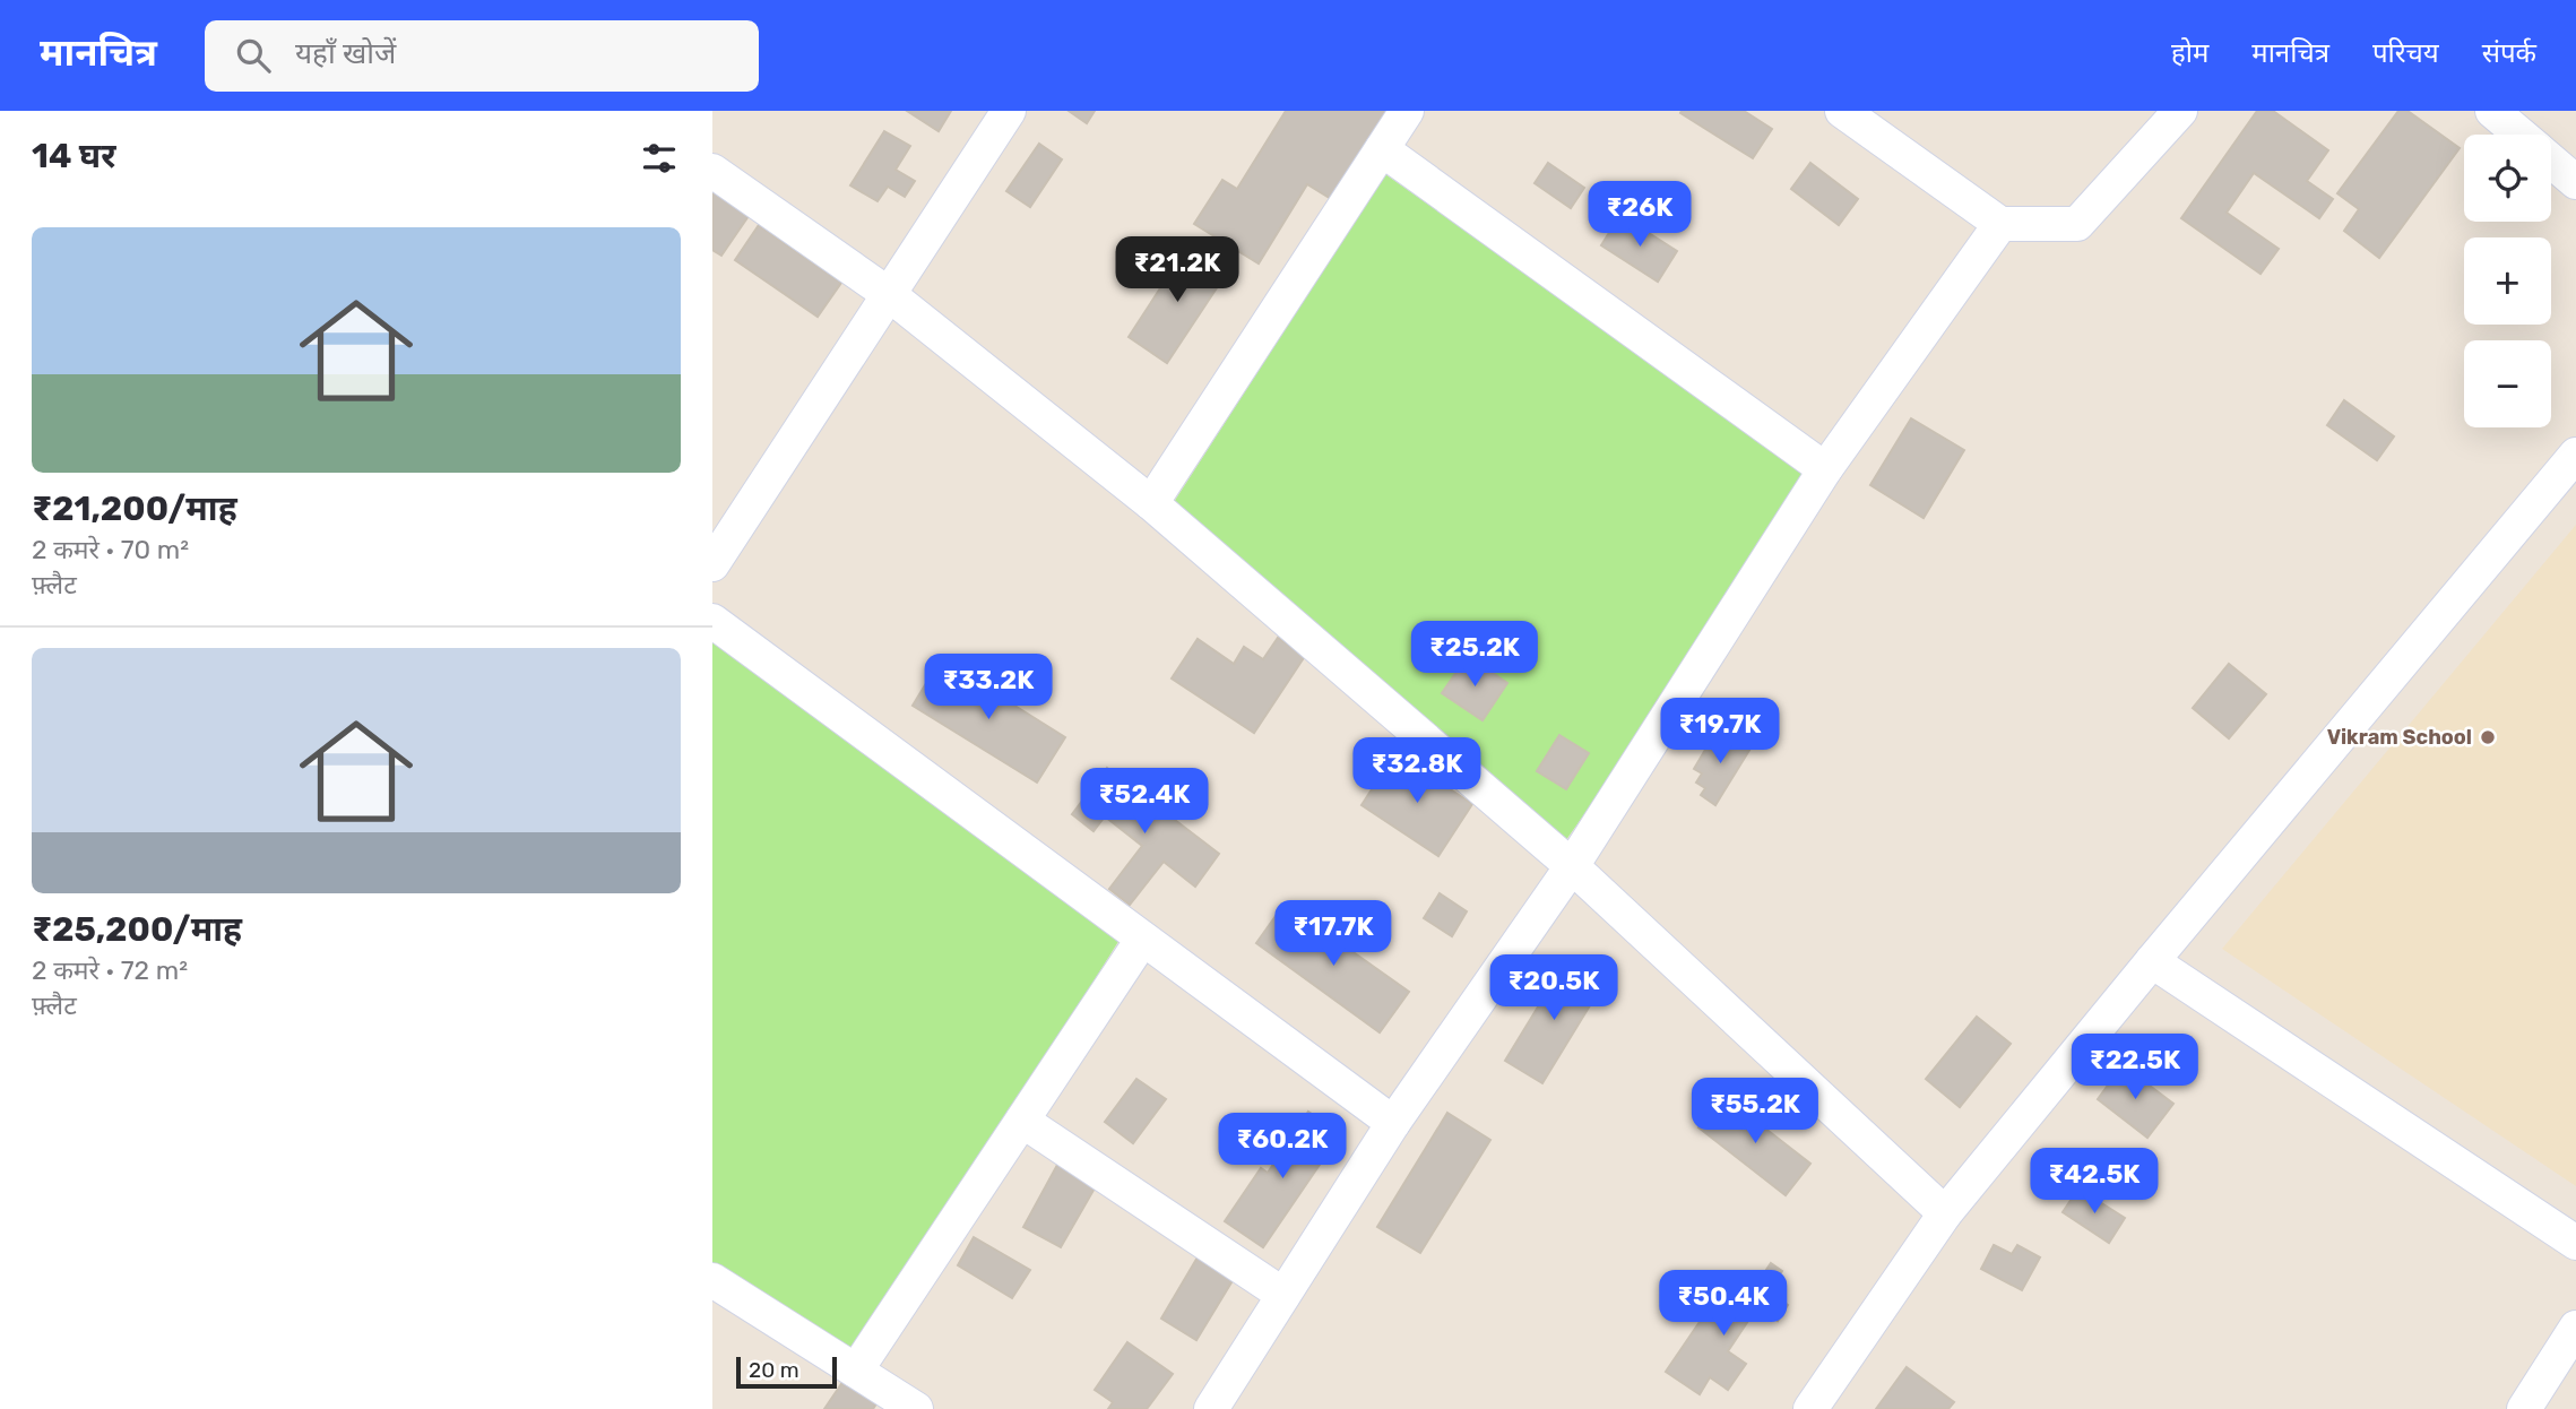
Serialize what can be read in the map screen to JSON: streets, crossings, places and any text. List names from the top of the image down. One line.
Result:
{"places":["Vikram School"],"scale_bar":"20 m","page":{"header":"मानचित्र","search":"यहाँ खोजें","nav":["होम","मानचित्र","परिचय","संपर्क"],"heading":"14 घर","map_buttons":["+","−"],"price":["₹26K","₹21.2K","₹25.2K","₹33.2K","₹19.7K","₹32.8K","₹52.4K","₹17.7K","₹20.5K","₹22.5K","₹55.2K","₹60.2K","₹42.5K","₹50.4K"],"list":[{"name":"₹21,200/माह","note":"2 कमरे · 70 m² · फ़्लैट"},{"name":"₹25,200/माह","note":"2 कमरे · 72 m² · फ़्लैट"}],"scale":"20 m"}}
